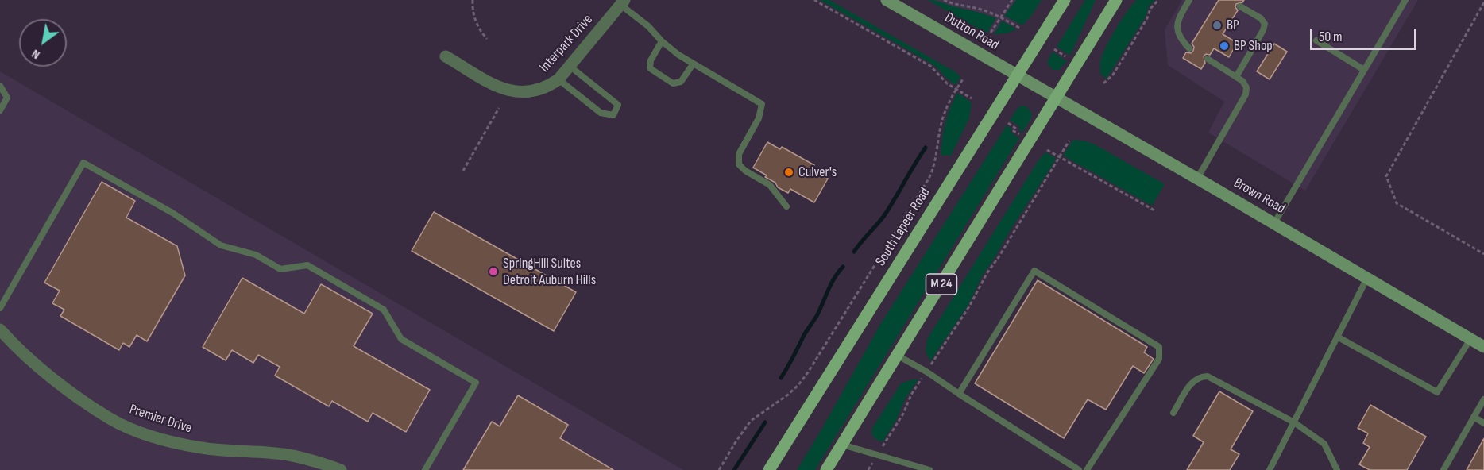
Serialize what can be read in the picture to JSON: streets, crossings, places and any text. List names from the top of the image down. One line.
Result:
{"streets":{"main road":["Dutton Road","Brown Road","South Lapeer Road","M 24"],"street":["Interpark Drive","Premier Drive"]},"crossings":[["Dutton Road","Brown Road"],["Dutton Road","South Lapeer Road"],["Brown Road","South Lapeer Road"],["Brown Road","M 24"]],"places":["BP","BP Shop","Culver's","SpringHill Suites Detroit Auburn Hills"],"scale_bar":"50 m","north":"bottom left"}
